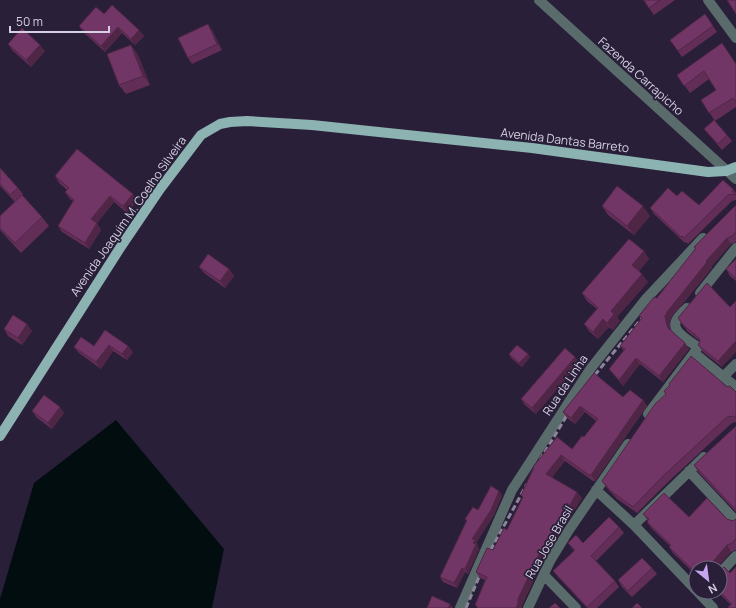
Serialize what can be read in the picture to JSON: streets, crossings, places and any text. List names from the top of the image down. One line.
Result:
{"streets":{"main road":["Avenida Dantas Barreto","Avenida Joaquim M. Coelho Silveira"],"street":["Fazenda Carrapicho","Rua da Linha","Rua Jose Brasil"]},"crossings":[["Fazenda Carrapicho","Avenida Dantas Barreto"],["Avenida Dantas Barreto","Avenida Joaquim M. Coelho Silveira"]],"scale_bar":"50 m","north":"bottom right"}
